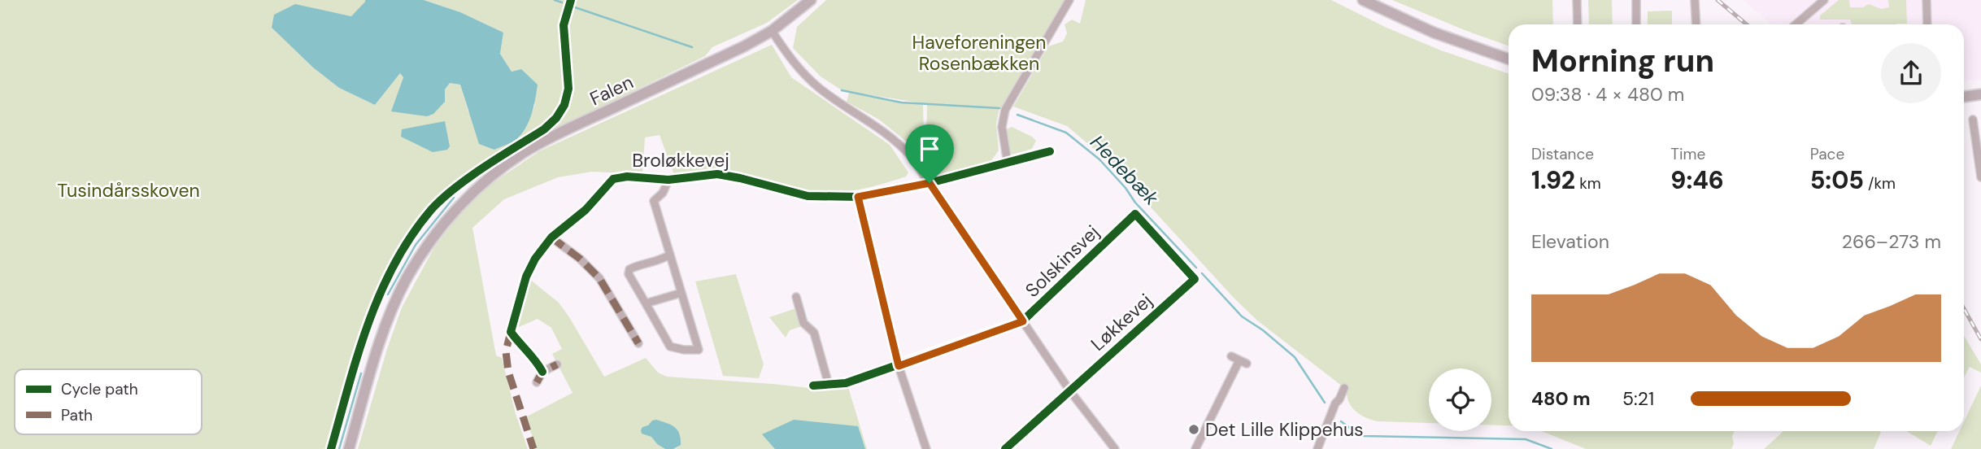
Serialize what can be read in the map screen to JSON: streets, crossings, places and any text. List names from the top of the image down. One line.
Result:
{"streets":{"street":["Falen","Broløkkevej","Solskinsvej","Løkkevej"]},"crossings":[["Solskinsvej","Løkkevej"]],"water":["Hedebæk"],"parks":["Haveforeningen Rosenbækken","Tusindårsskoven"],"places":["Det Lille Klippehus"],"legend":["Cycle path","Path"],"page":{"heading":["Morning run","09:38 · 4 × 480 m"],"stats":[["Distance","1.92 km"],["Time","9:46"],["Pace","5:05 /km"]],"chart":["Elevation","266–273 m"],"list":[{"name":"480 m","note":"5:21"}]}}
